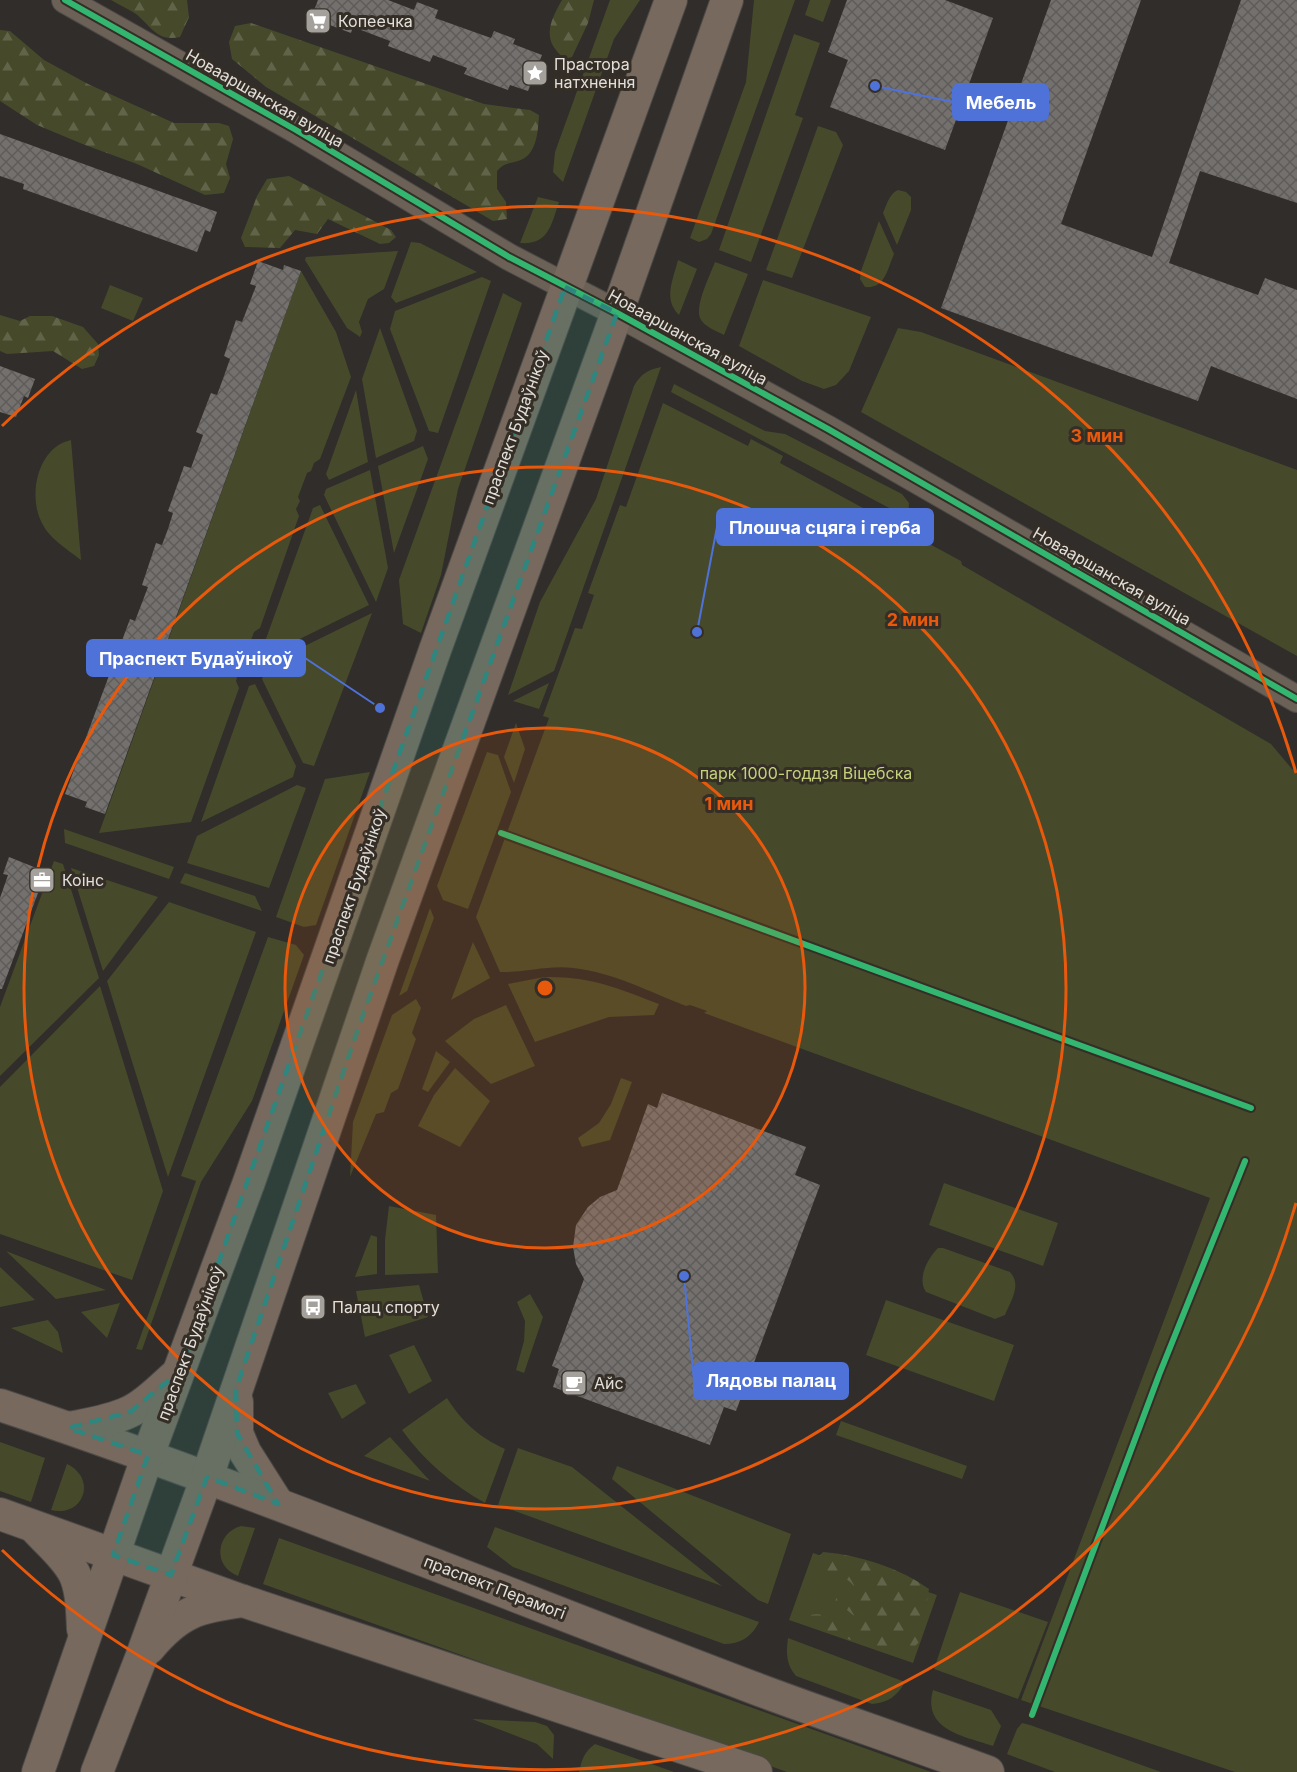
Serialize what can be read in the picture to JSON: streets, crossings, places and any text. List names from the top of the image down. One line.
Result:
{"streets":{"main road":["праспект Будаўнікоў","праспект Перамогі"],"street":["Новааршанская вуліца"]},"crossings":[["Новааршанская вуліца","праспект Будаўнікоў"],["праспект Будаўнікоў","праспект Перамогі"]],"parks":["парк 1000-годдзя Віцебска"],"places":{"supermarket":["Копеечка"],"place":["Прастора натхнення"],"other":["Мебель","Плошча сцяга і герба","Праспект Будаўнікоў","Лядовы палац"],"office":["Коінс"],"bus stop":["Палац спорту"],"cafe":["Айс"]},"rings":["3 мин","2 мин","1 мин"]}
